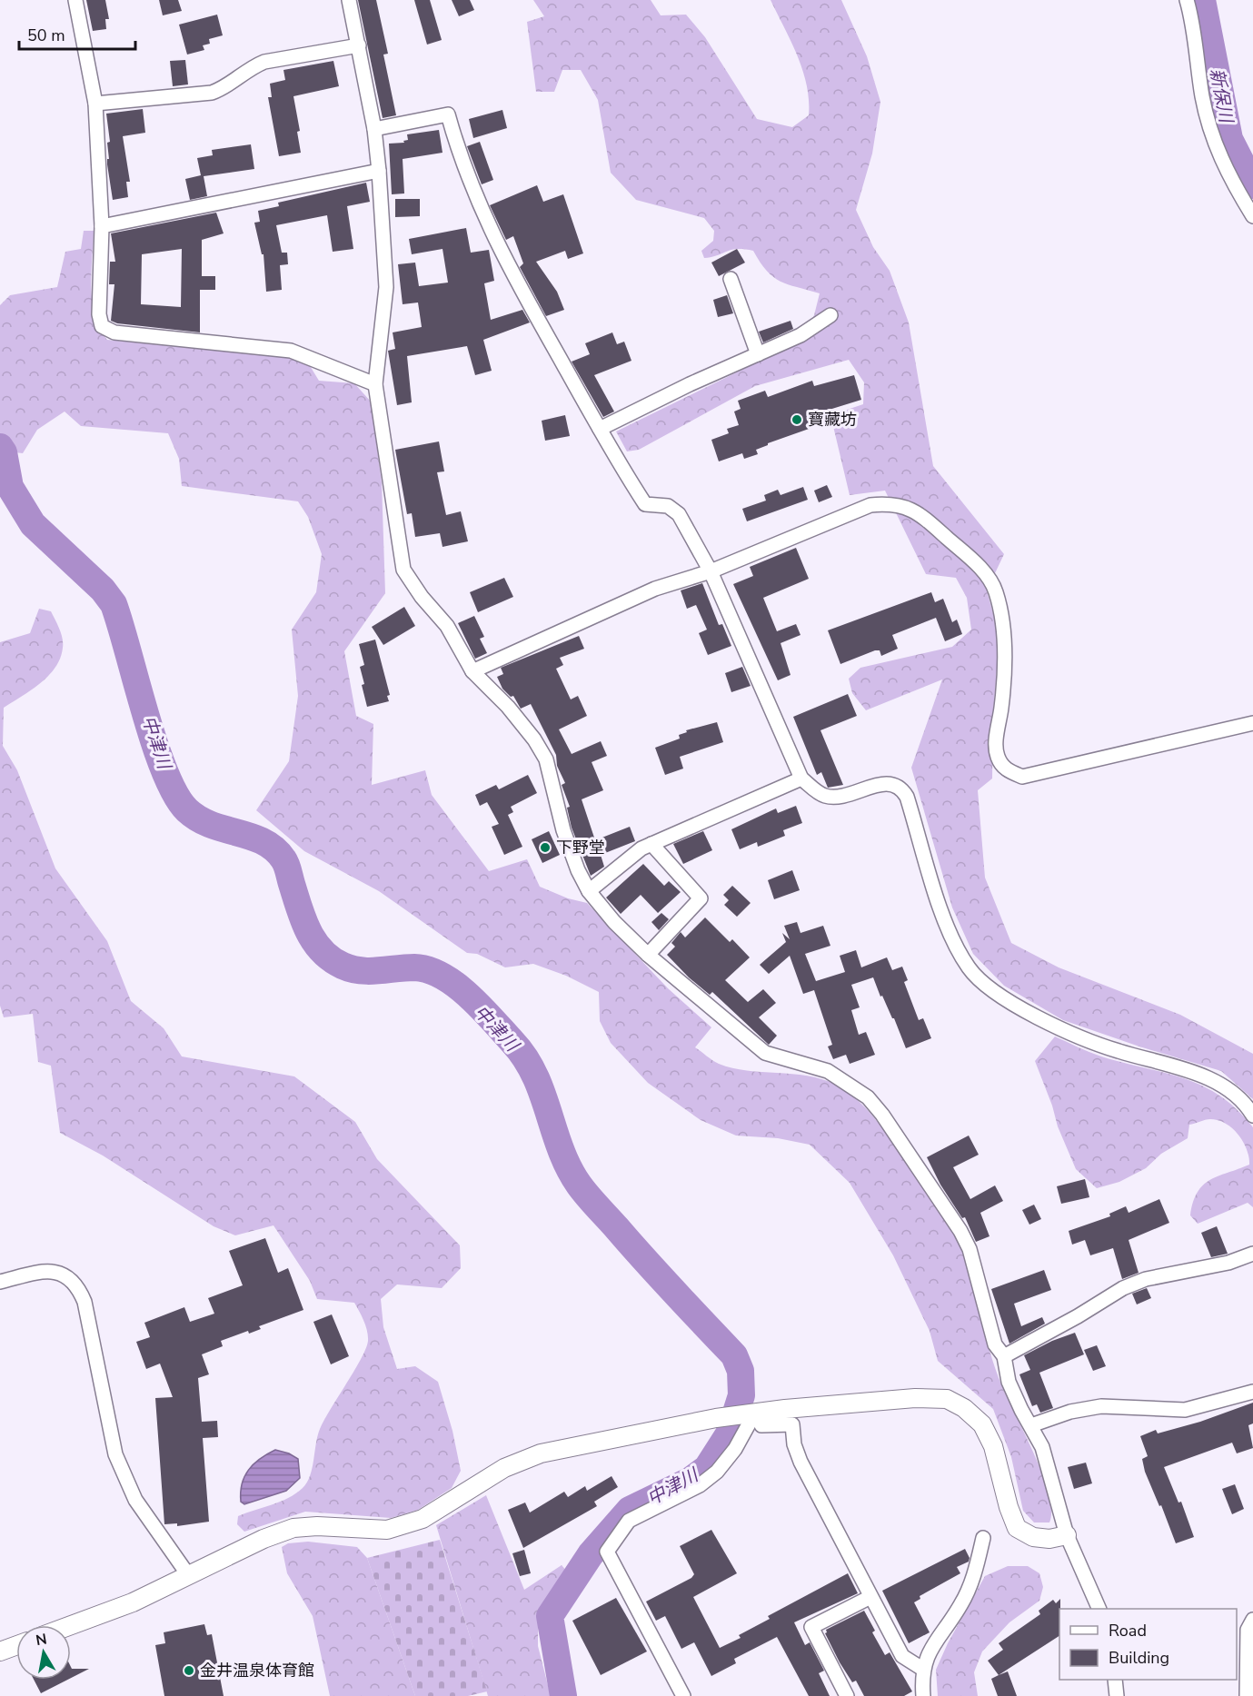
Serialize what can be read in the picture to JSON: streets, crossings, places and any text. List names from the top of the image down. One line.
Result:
{"water":["新保川","中津川"],"places":["寶藏坊","下野堂","金井温泉体育館"],"legend":["Road","Building"],"scale_bar":"50 m","north":"top"}
